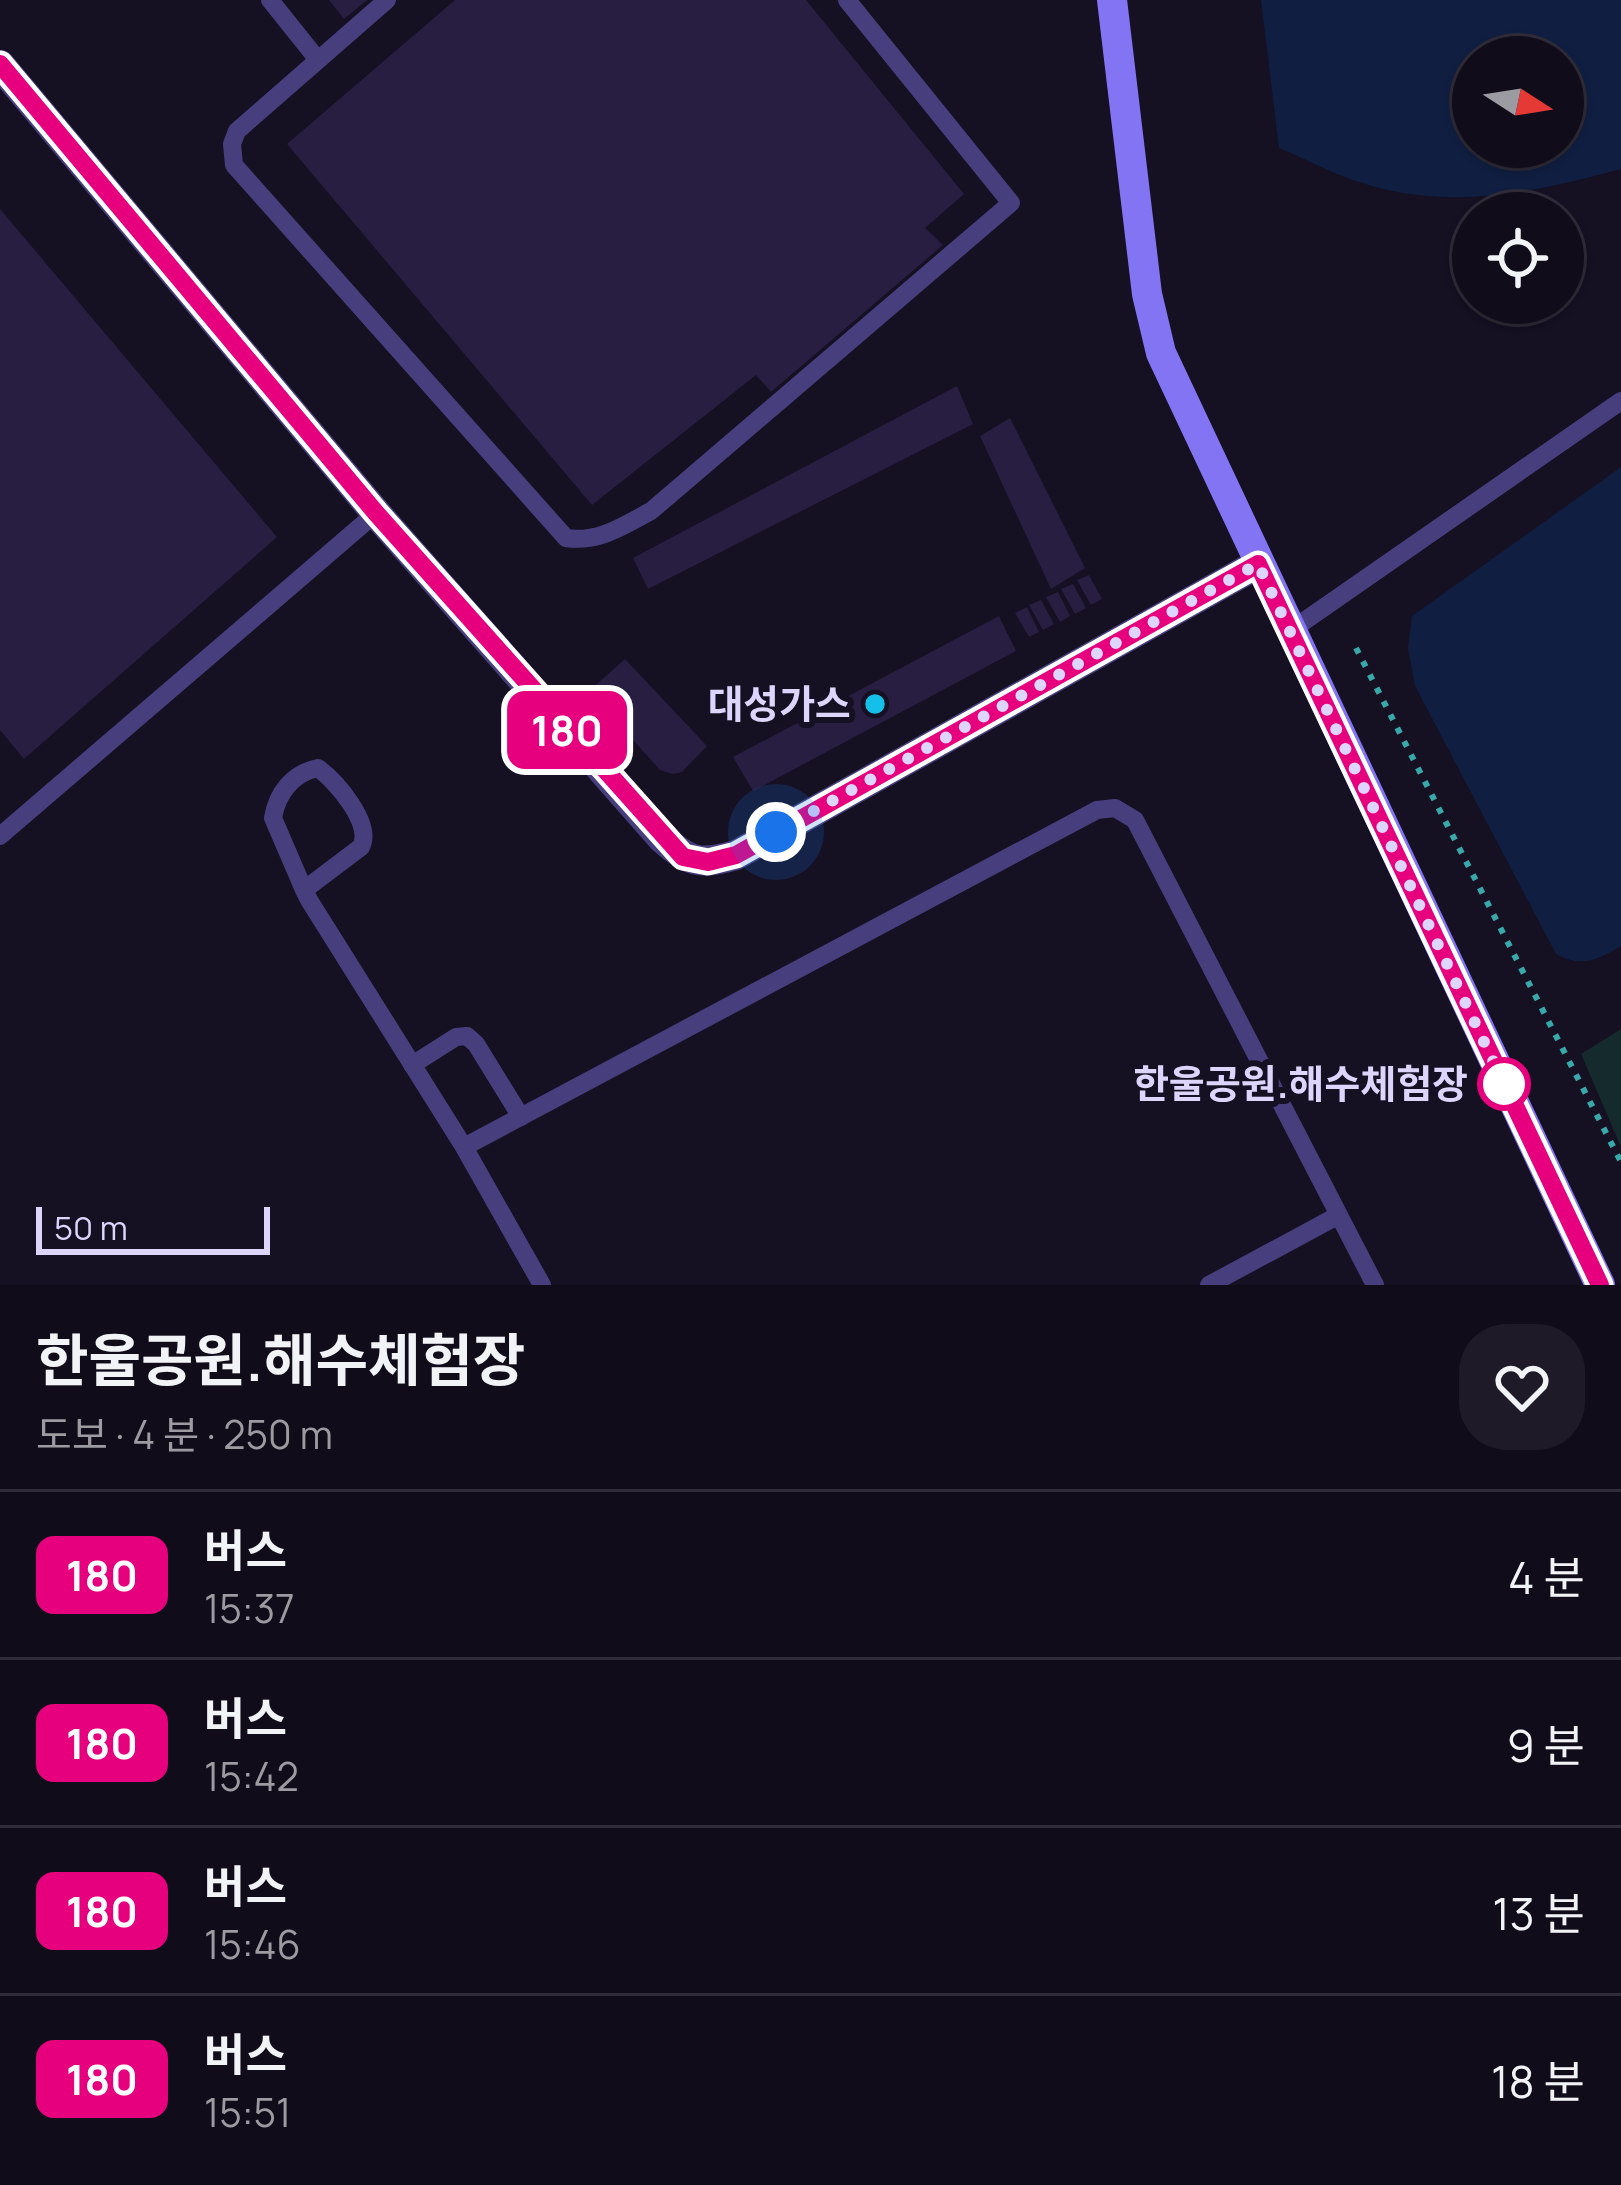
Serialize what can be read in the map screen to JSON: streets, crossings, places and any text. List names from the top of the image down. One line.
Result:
{"places":["대성가스","한울공원.해수체험장"],"lines":["bus line 180"],"scale_bar":"50 m","north":"right","page":{"on_map":"180","scale":"50 m","heading":["한울공원.해수체험장","도보 · 4 분 · 250 m"],"list":[{"mark":"180","name":"버스","note":"15:37","value":"4 분"},{"mark":"180","name":"버스","note":"15:42","value":"9 분"},{"mark":"180","name":"버스","note":"15:46","value":"13 분"},{"mark":"180","name":"버스","note":"15:51","value":"18 분"}]}}
